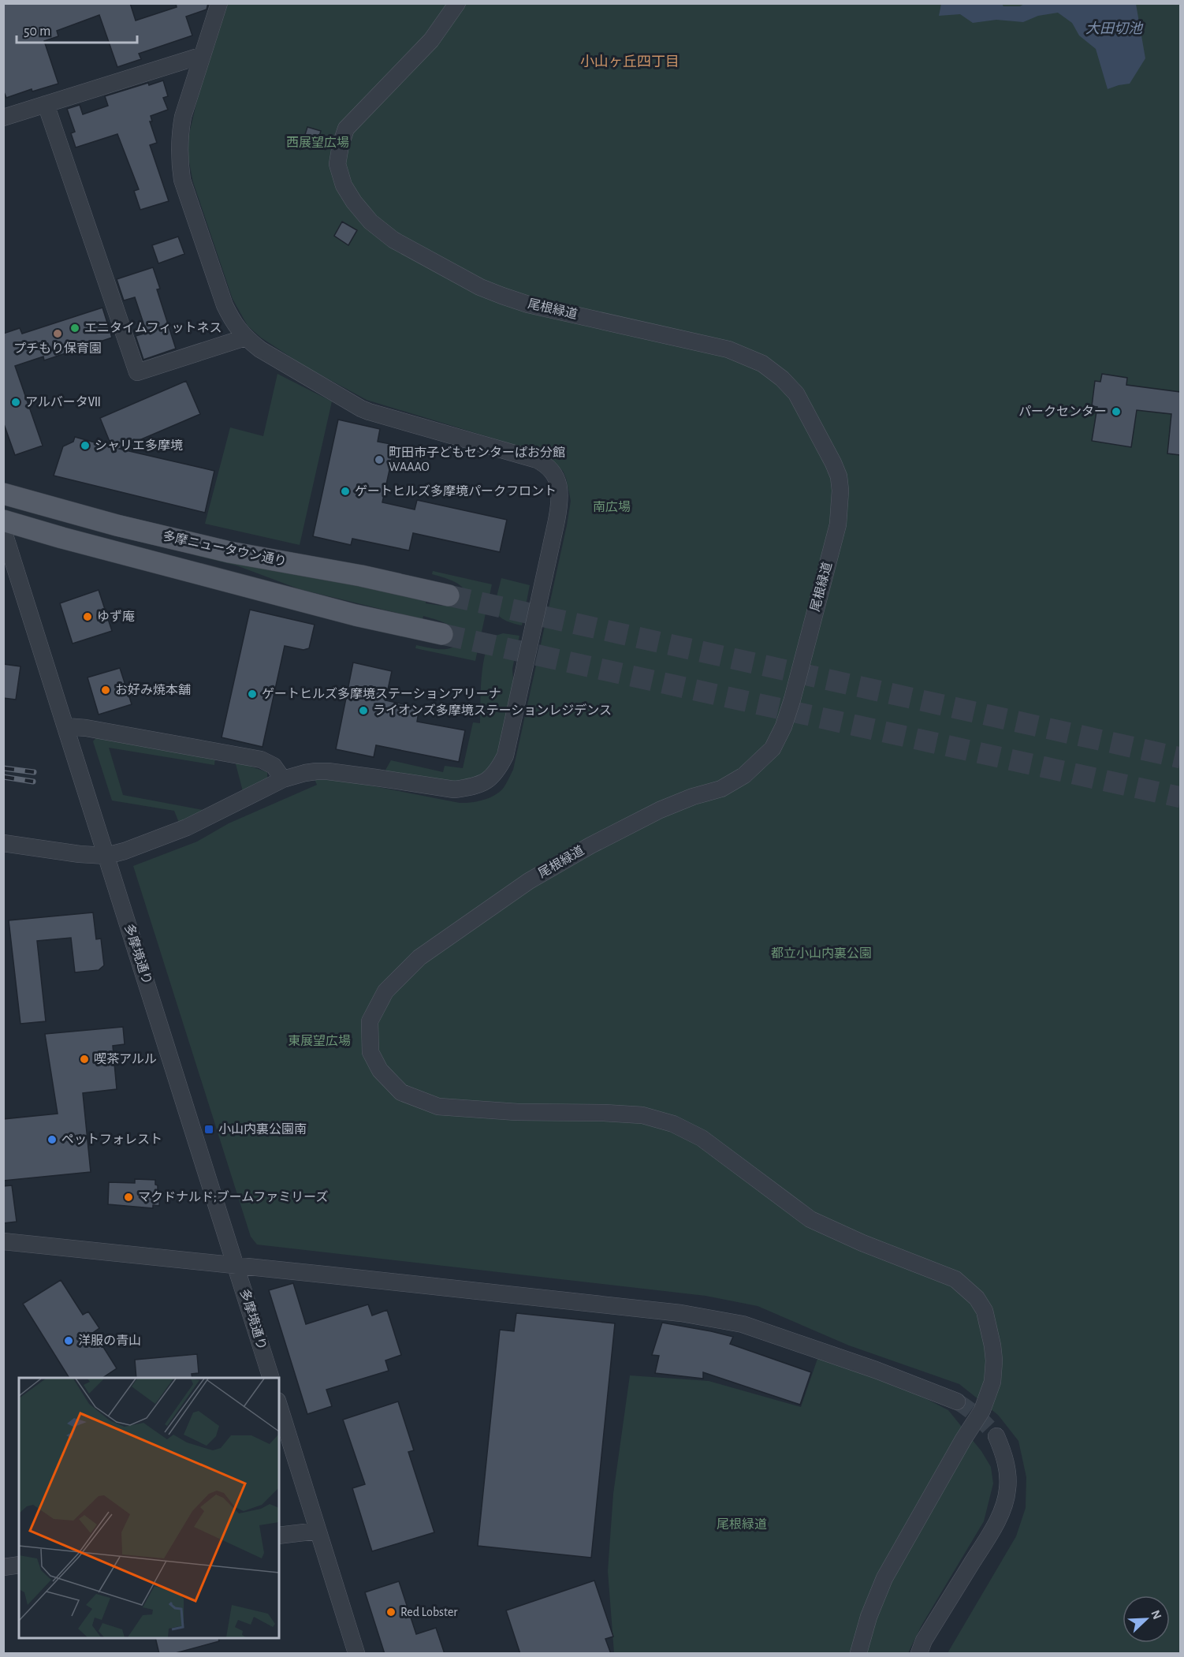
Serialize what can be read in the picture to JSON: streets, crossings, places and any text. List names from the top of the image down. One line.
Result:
{"streets":{"main road":["多摩ニュータウン通り"],"street":["尾根緑道","多摩境通り"]},"districts":["小山ヶ丘四丁目"],"water":["大田切池"],"parks":["西展望広場","南広場","都立小山内裏公園","東展望広場","尾根緑道"],"places":{"other":["エニタイムフィットネス","プチもり保育園","アルバータⅦ","パークセンター","シャリエ多摩境","町田市子どもセンターぱお分館 WAAAO","ゲートヒルズ多摩境パークフロント","ゆず庵","お好み焼本舗","ゲートヒルズ多摩境ステーションアリーナ","ライオンズ多摩境ステーションレジデンス","喫茶アルル","ペットフォレスト","マクドナルド;ブームファミリーズ","洋服の青山","Red Lobster"],"transit":["小山内裏公園南"]},"scale_bar":"50 m","north":"top right"}
